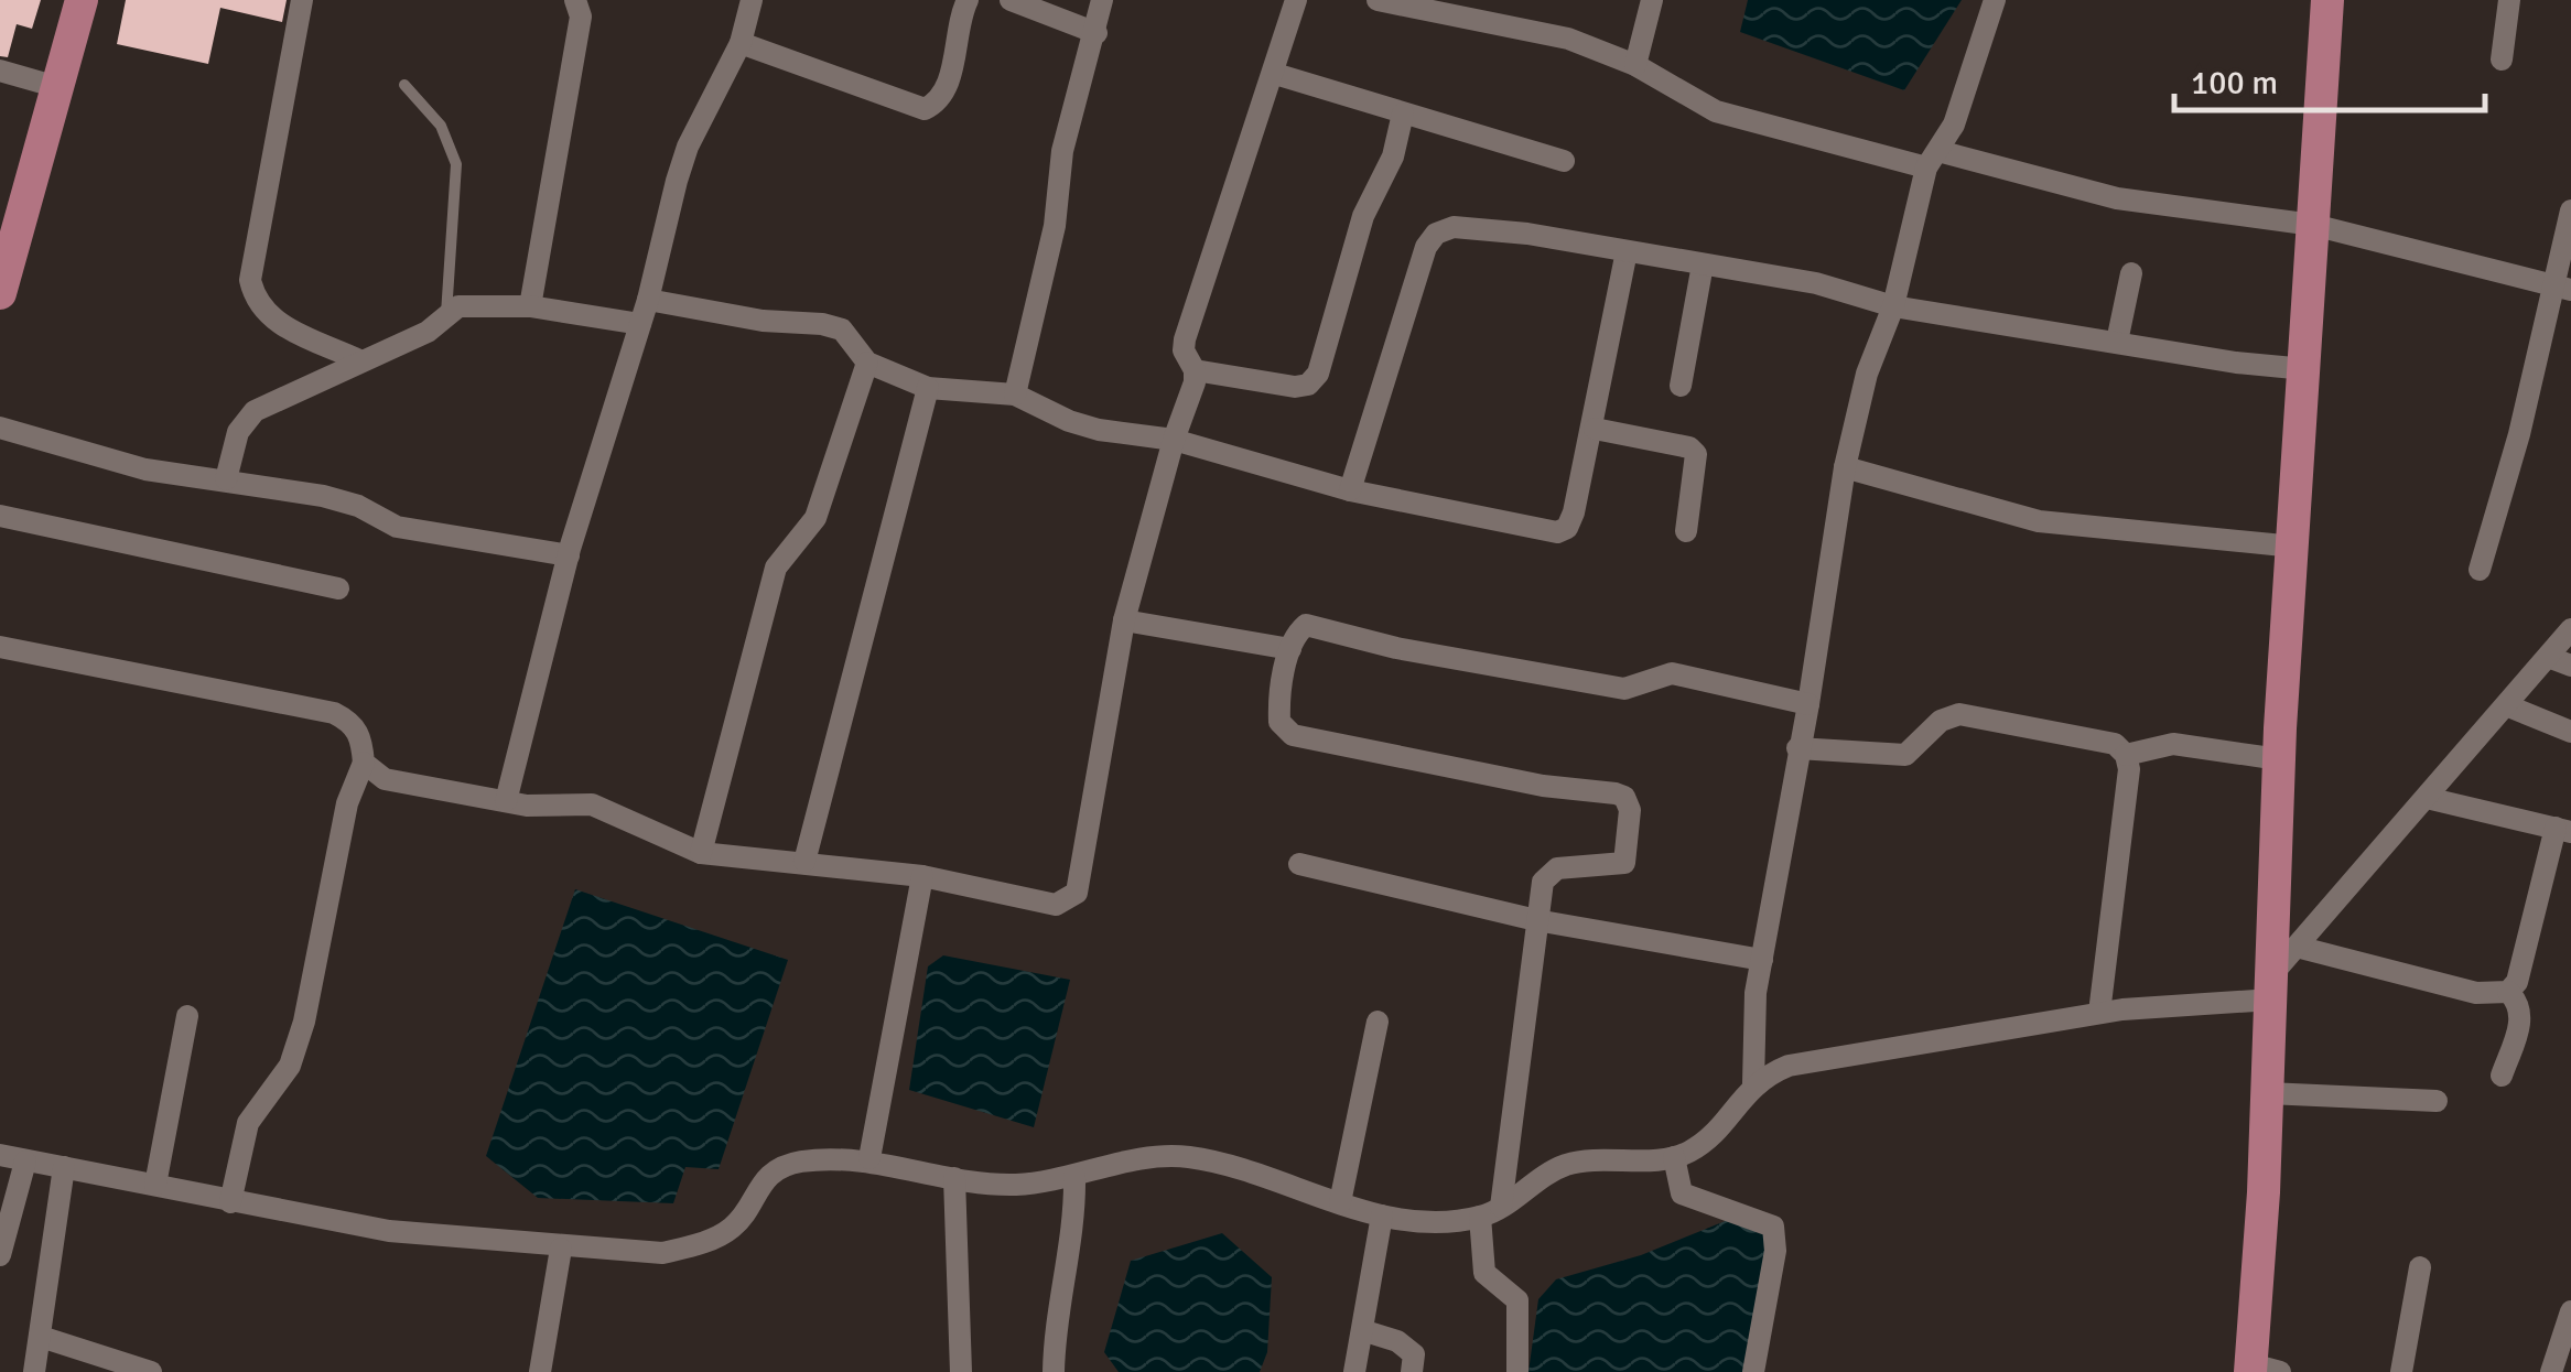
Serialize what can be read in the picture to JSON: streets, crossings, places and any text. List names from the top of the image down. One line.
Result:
{"scale_bar":"100 m"}
